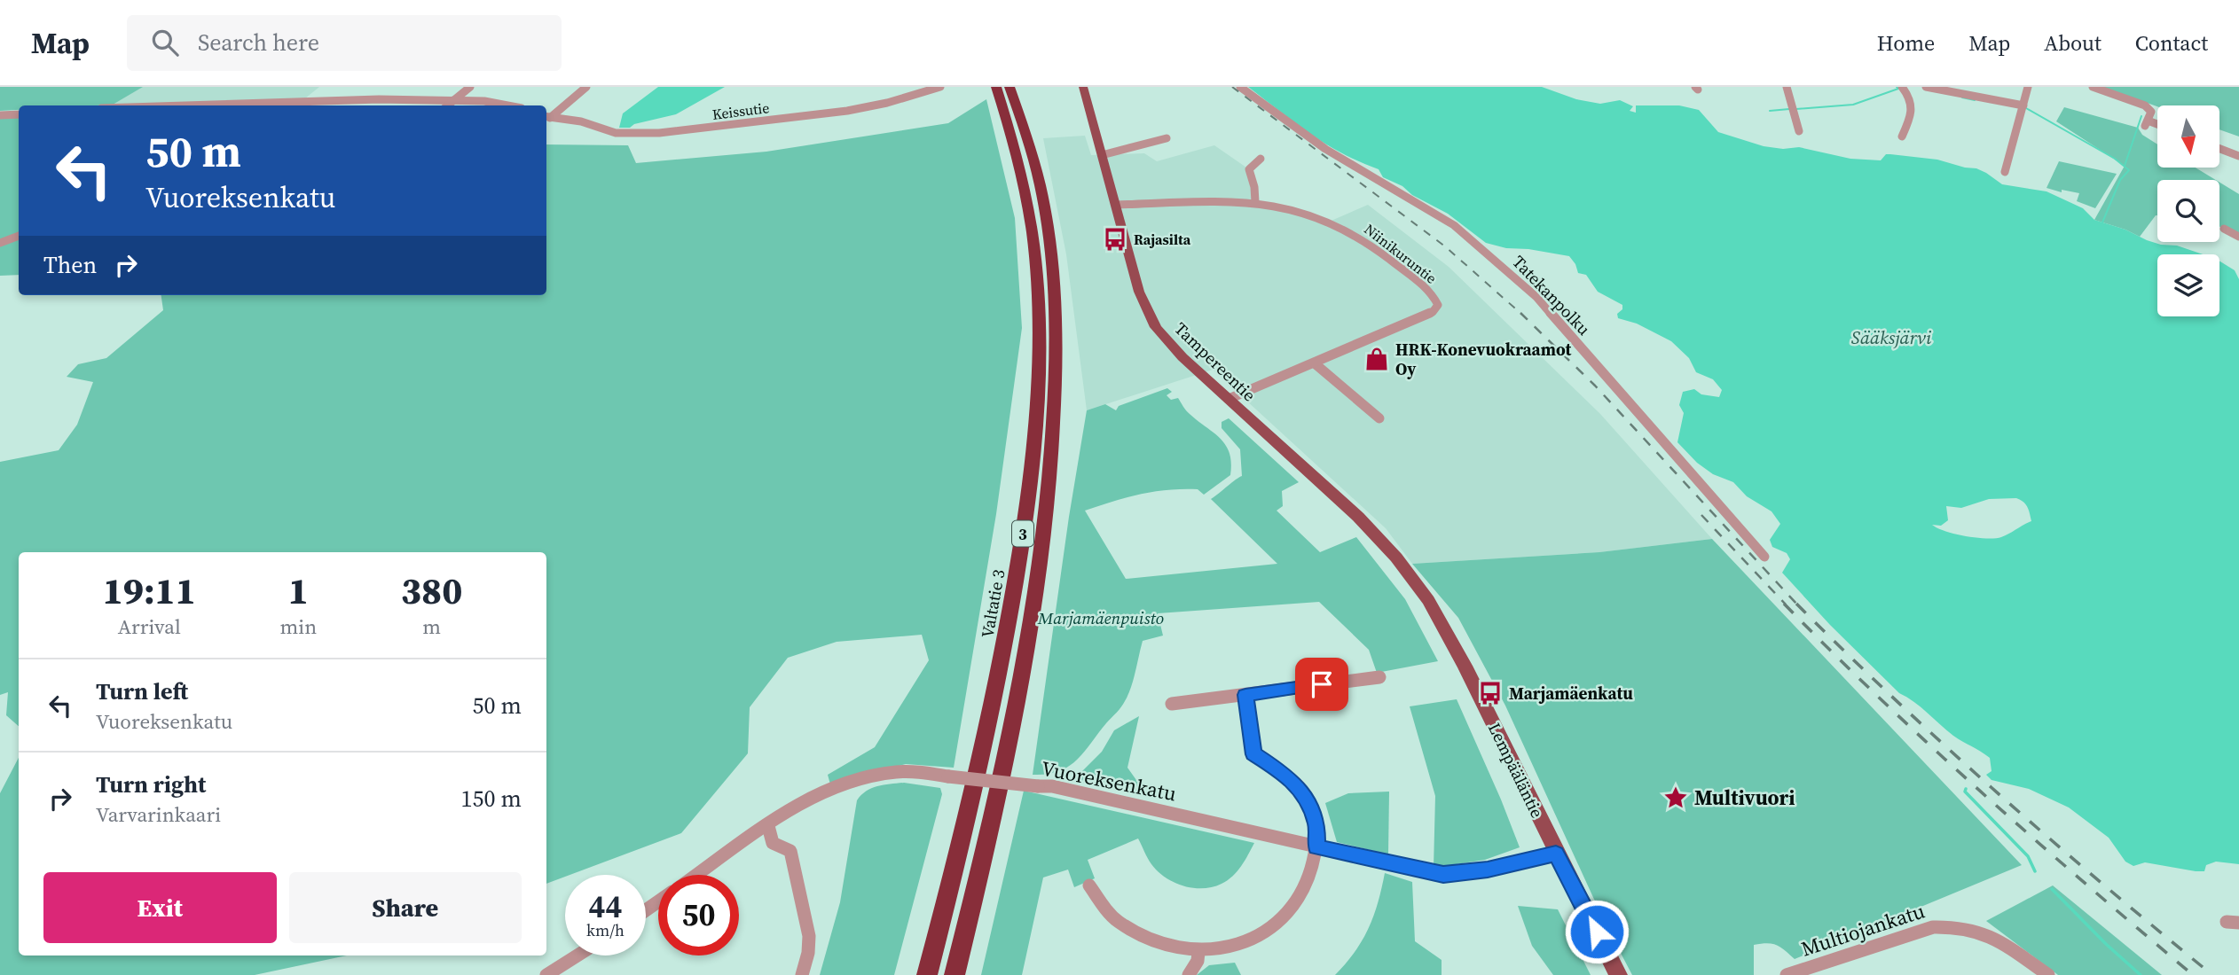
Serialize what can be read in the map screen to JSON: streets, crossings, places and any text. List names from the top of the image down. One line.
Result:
{"streets":{"highway":["3","Valtatie 3"],"main road":["Tampereentie","Lempääläntie"],"street":["Keissutie","Niinikuruntie","Tatekanpolku","Vuoreksenkatu","Multiojankatu"]},"crossings":[["Niinikuruntie","Tampereentie"],["Tampereentie","Lempääläntie"],["Lempääläntie","Vuoreksenkatu"]],"water":["Sääksjärvi"],"parks":["Marjamäenpuisto"],"places":{"bus stop":["Rajasilta","Marjamäenkatu"],"shop":["HRK-Konevuokraamot Oy"],"place":["Multivuori"]},"north":"bottom","page":{"header":"Map","search":"Search here","nav":["Home","Map","About","Contact"],"turn":["50 m","Vuoreksenkatu"],"then":"Then","eta":["19:11","Arrival","1","min","380","m"],"list":[{"name":"Turn left","note":"Vuoreksenkatu","value":"50 m"},{"name":"Turn right","note":"Varvarinkaari","value":"150 m"}],"buttons":["Exit","Share"],"speed":"44 km/h","limit":"50"}}
